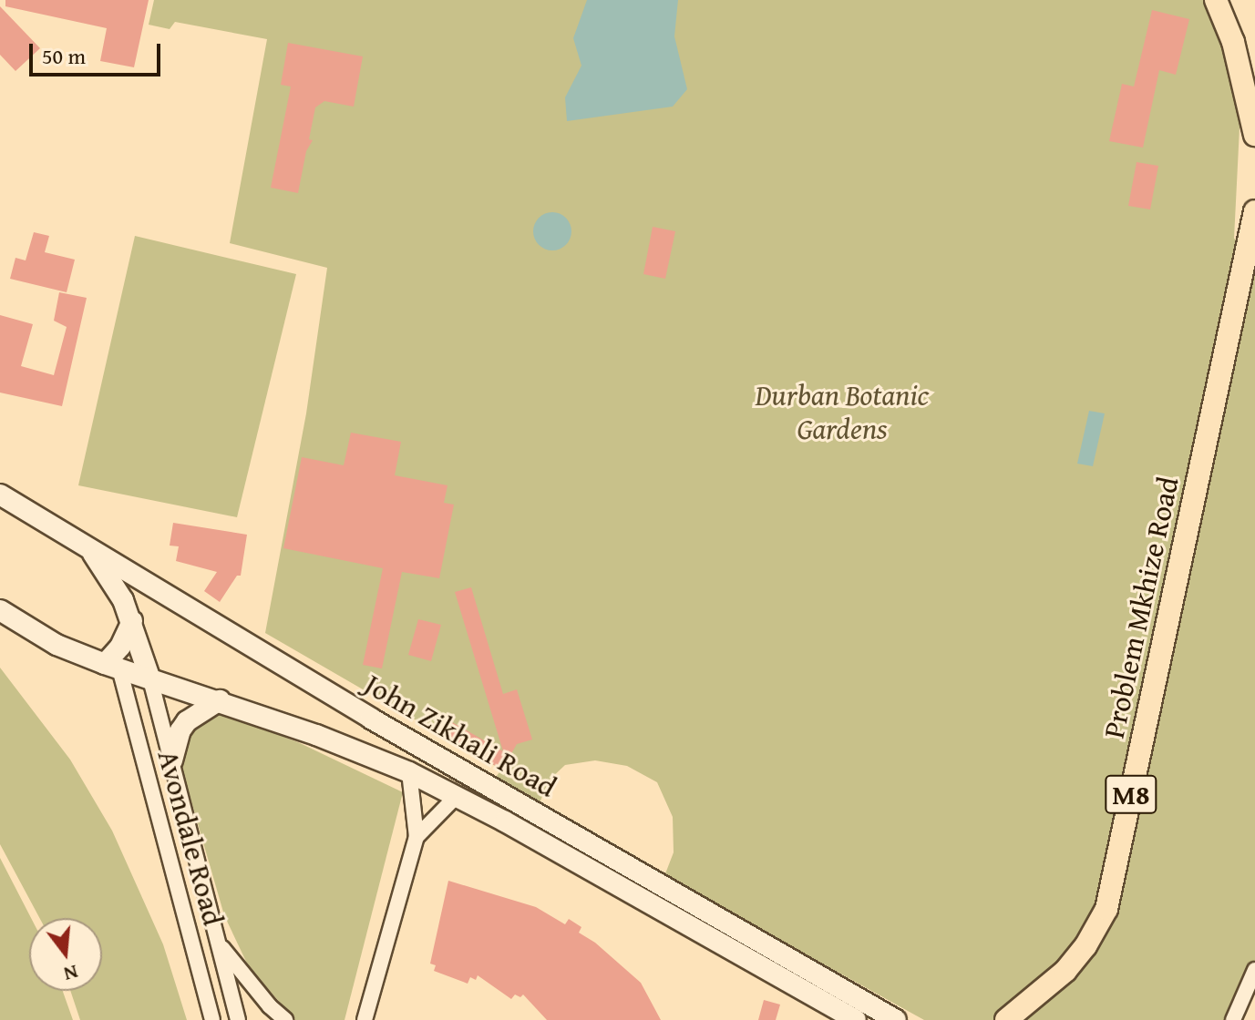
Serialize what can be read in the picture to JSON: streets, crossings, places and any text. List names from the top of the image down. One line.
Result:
{"streets":{"main road":["Problem Mkhize Road","John Zikhali Road","M8"],"street":["Avondale Road"]},"crossings":[["John Zikhali Road","Avondale Road"]],"parks":["Durban Botanic Gardens"],"scale_bar":"50 m","north":"bottom"}
